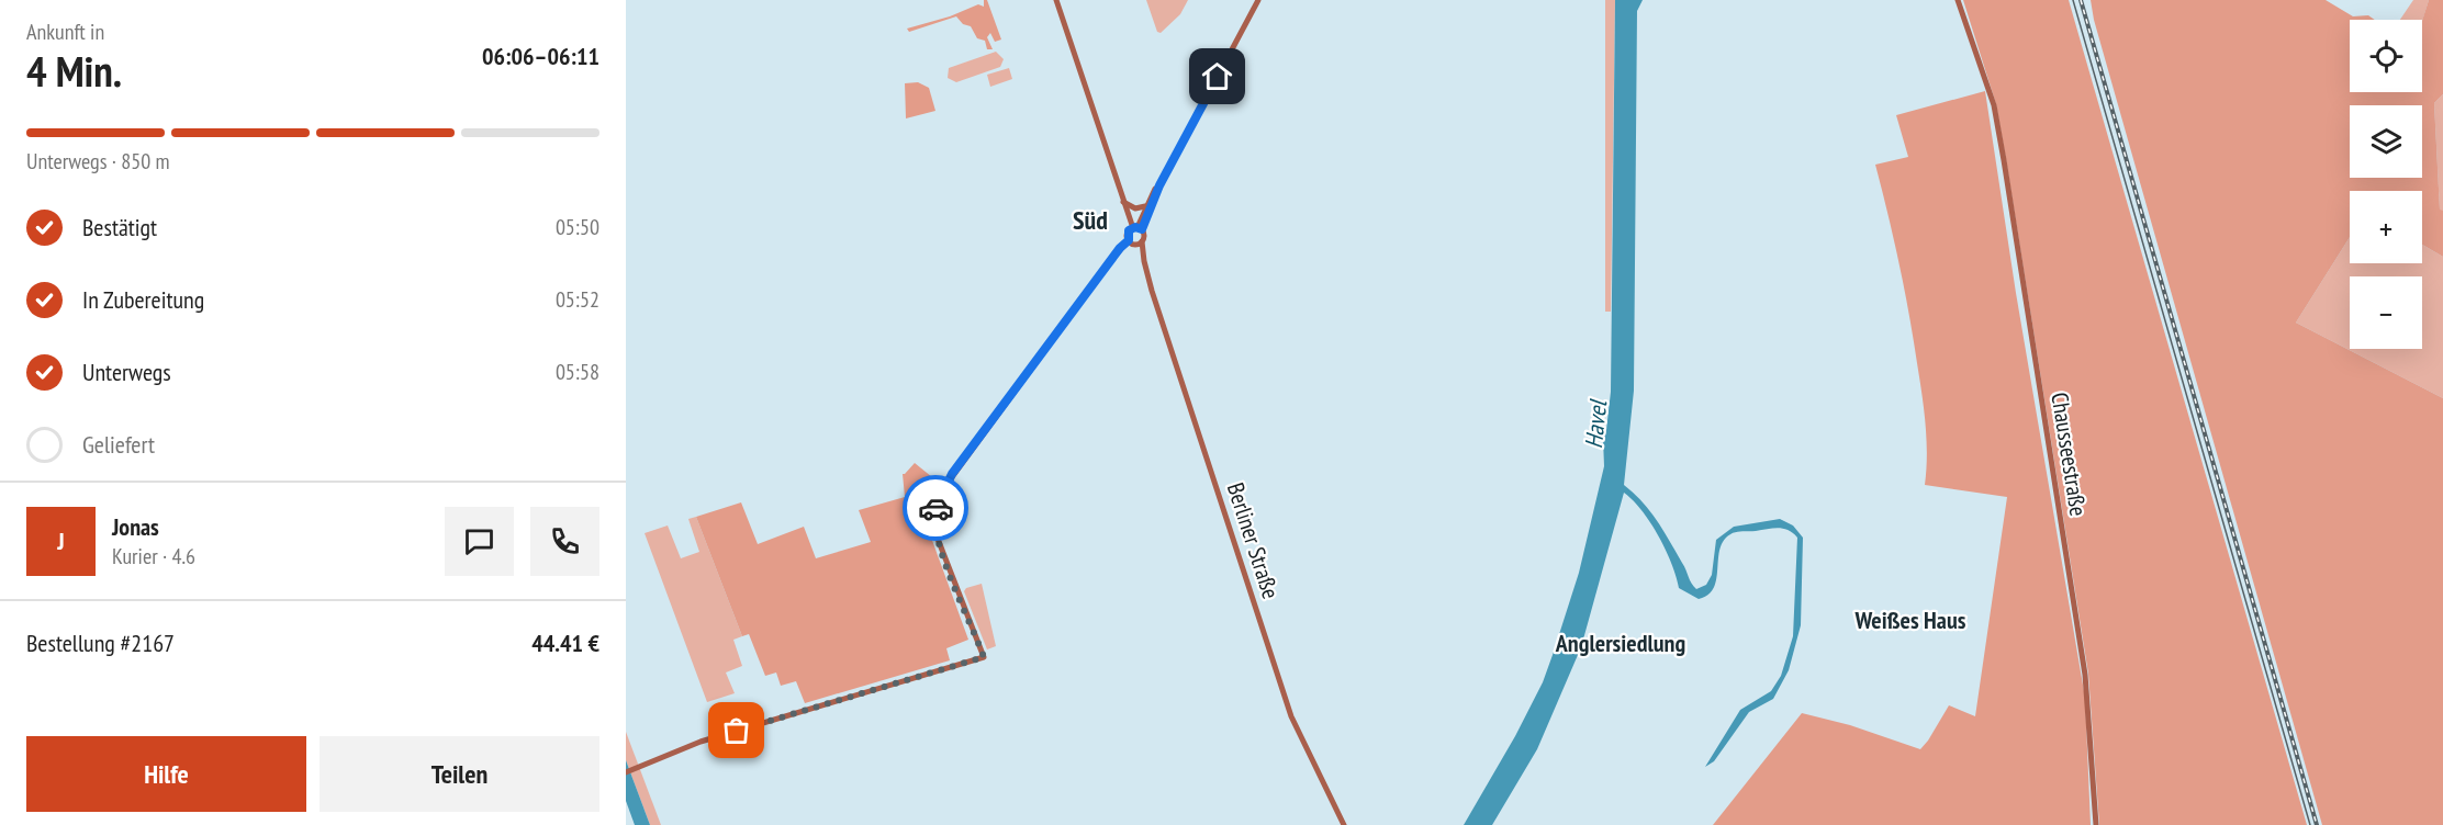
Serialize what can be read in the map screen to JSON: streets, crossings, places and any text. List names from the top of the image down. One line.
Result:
{"streets":{"street":["Chausseestraße","Berliner Straße"]},"districts":["Süd","Weißes Haus","Anglersiedlung"],"water":["Havel"],"page":{"heading":["4 Min.","Ankunft in","06:06–06:11"],"panel":["Jonas","Kurier · 4.6","Bestellung #2167","44.41 €"],"map_buttons":["+","−"],"bar":"Unterwegs · 850 m","list":[["Bestätigt","05:50"],["In Zubereitung","05:52"],["Unterwegs","05:58"],"Geliefert"],"round":"J","buttons":["Hilfe","Teilen"]}}
